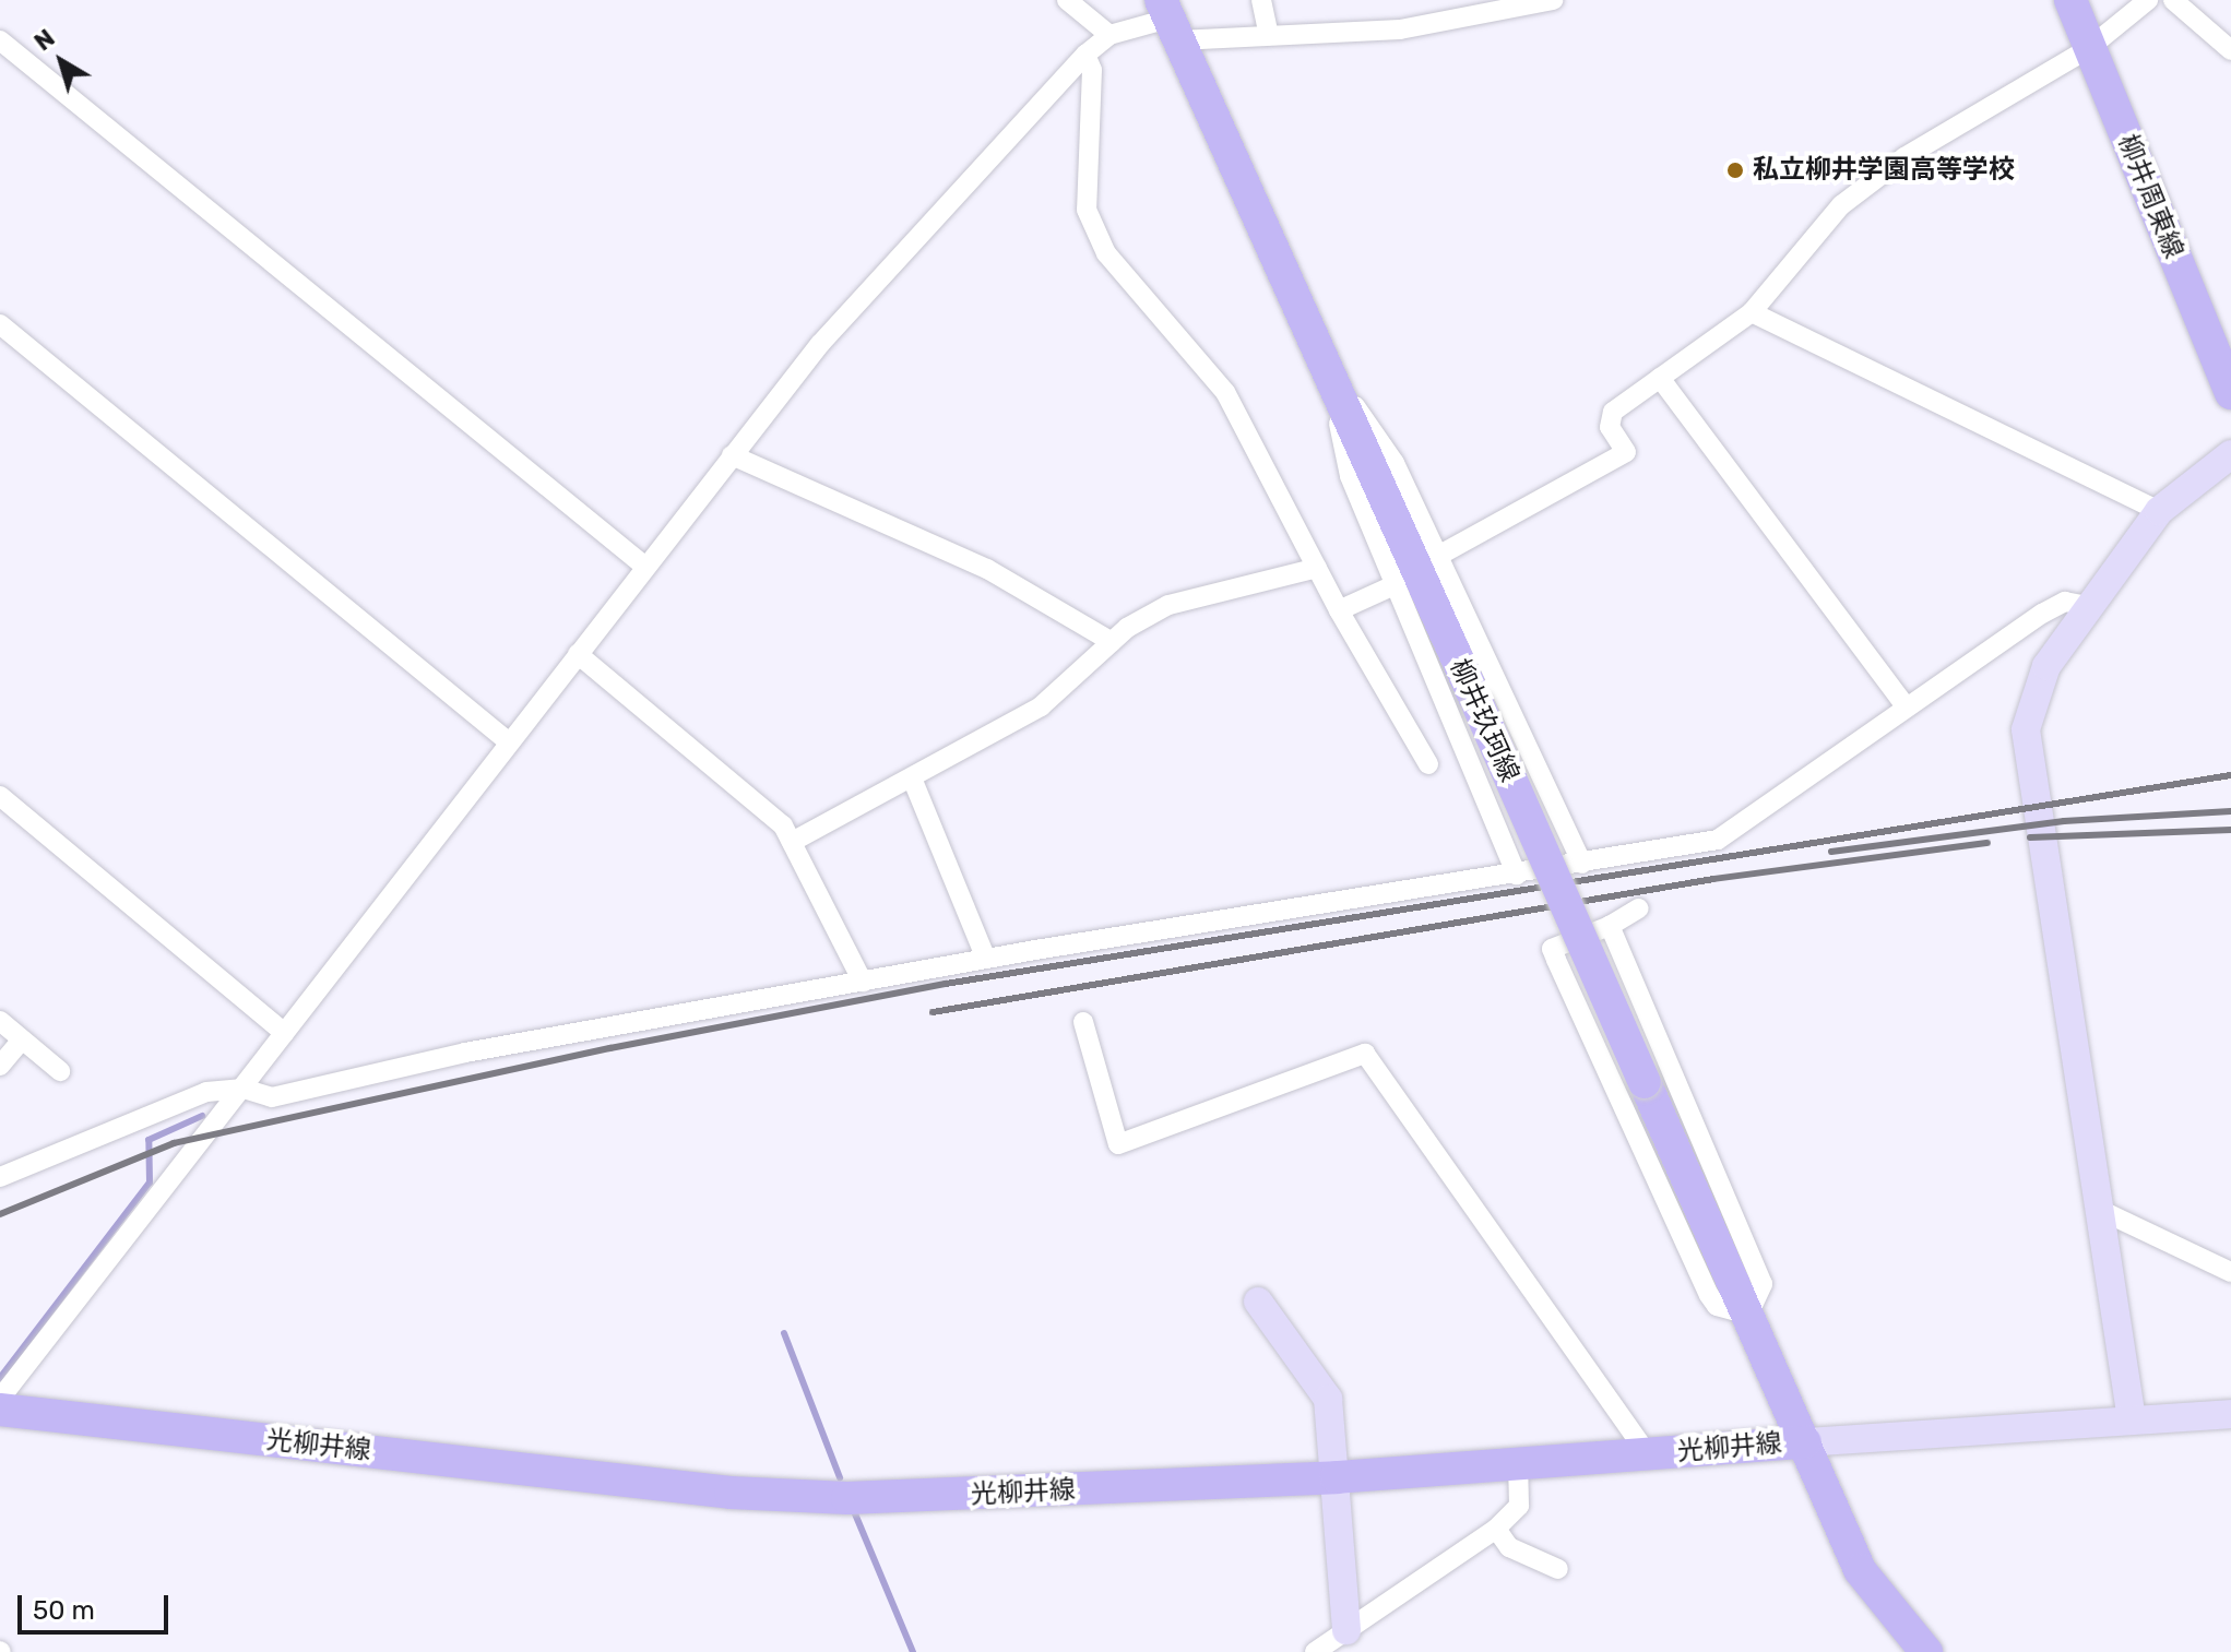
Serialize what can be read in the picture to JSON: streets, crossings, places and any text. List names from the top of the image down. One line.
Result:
{"streets":{"main road":["柳井周東線","柳井玖珂線","光柳井線"]},"crossings":[["柳井玖珂線","光柳井線"]],"places":["私立柳井学園高等学校"],"scale_bar":"50 m","north":"top left"}
